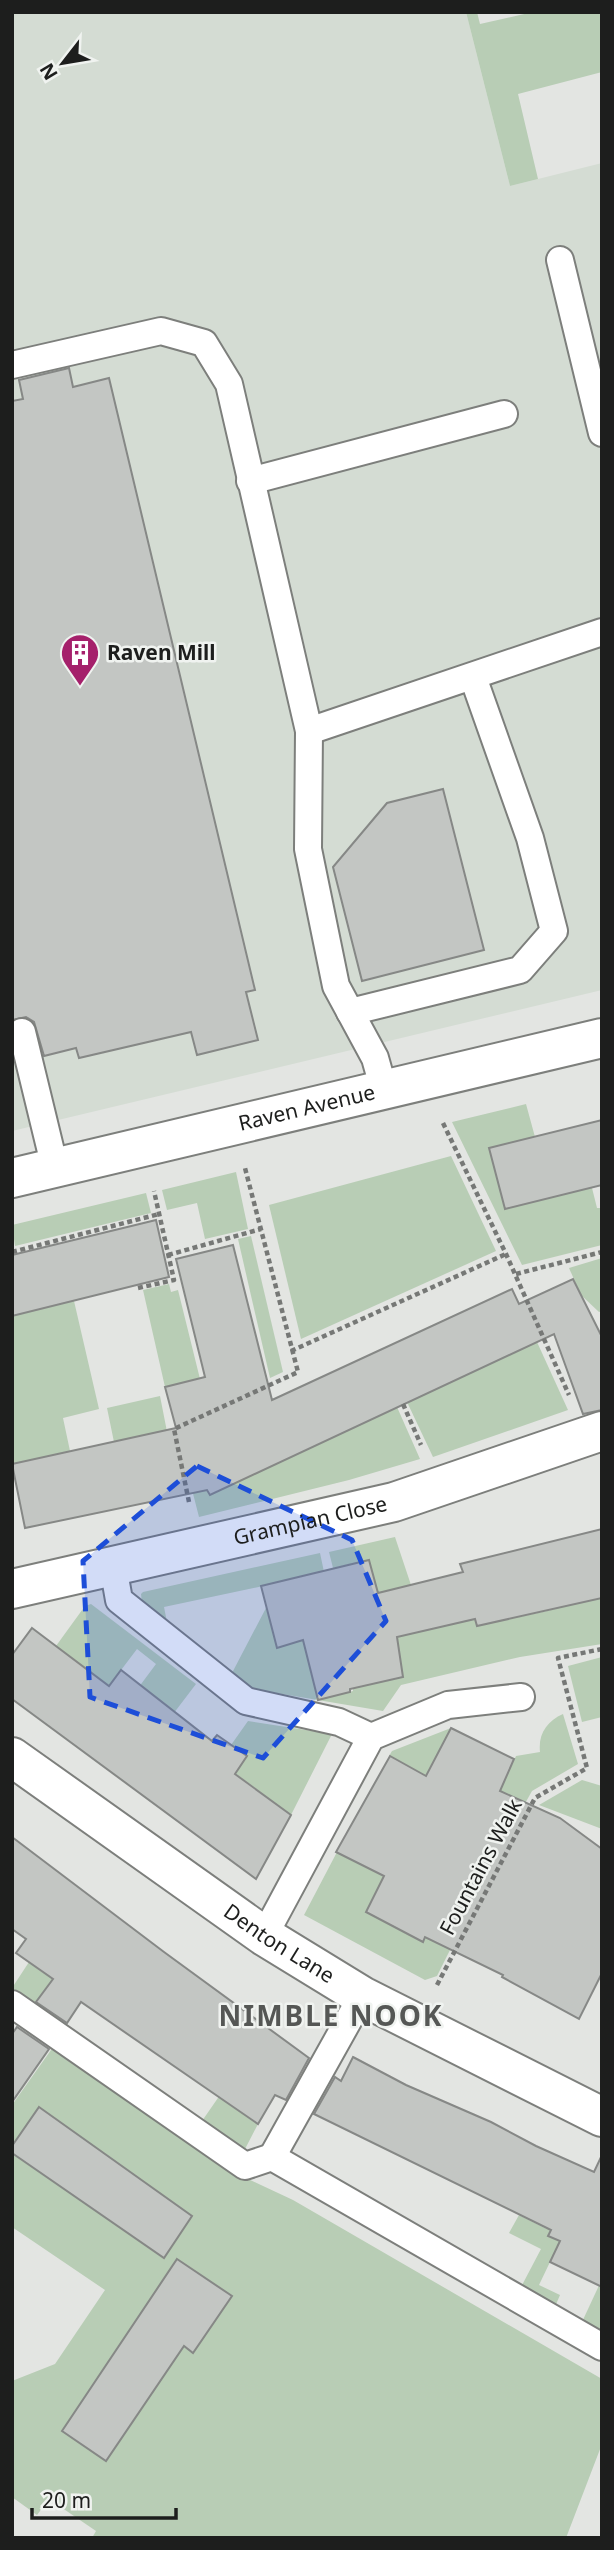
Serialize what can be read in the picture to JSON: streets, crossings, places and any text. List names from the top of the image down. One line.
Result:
{"streets":{"street":["Raven Avenue","Grampian Close","Denton Lane"],"path":["Fountains Walk"]},"districts":["NIMBLE NOOK"],"places":{"building":["Raven Mill"]},"scale_bar":"20 m","north":"bottom left"}
